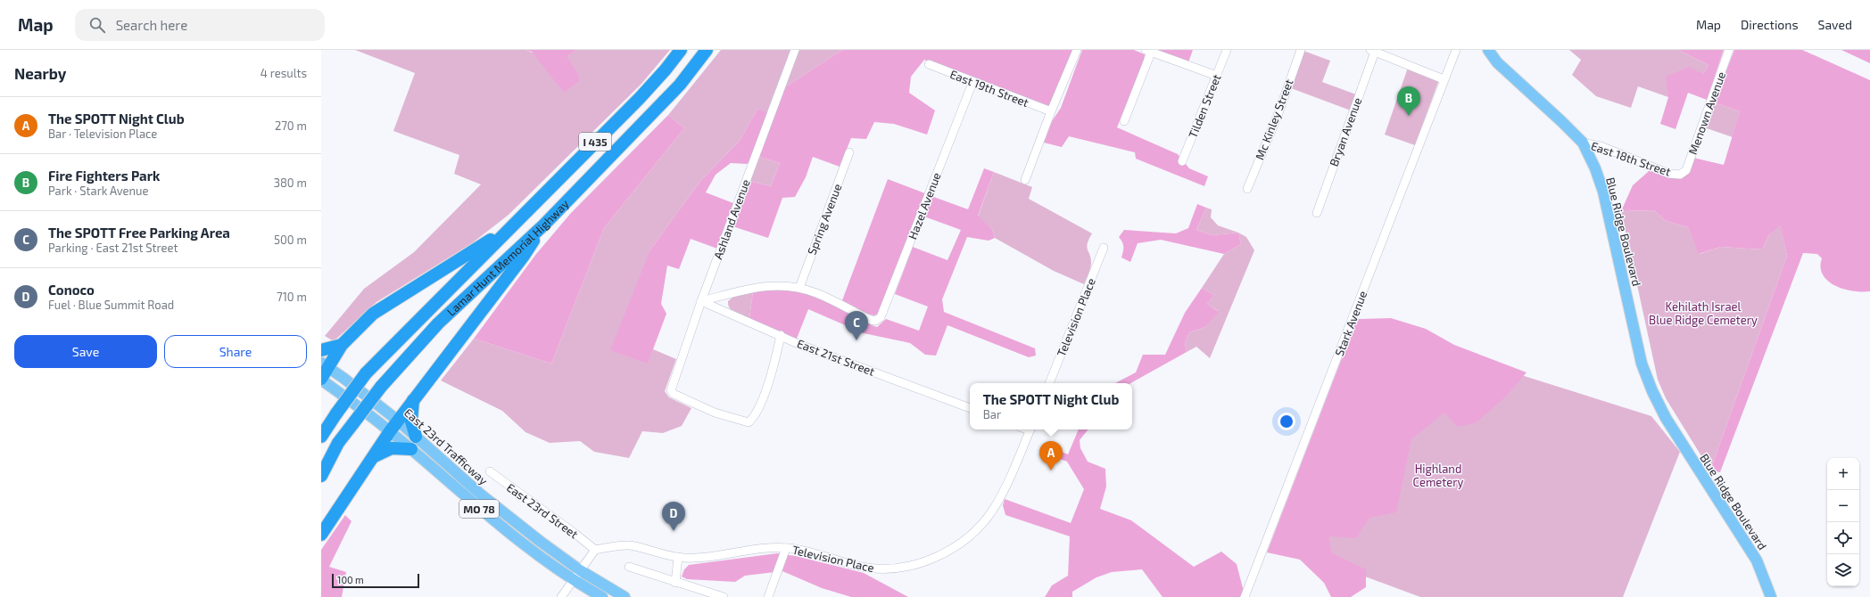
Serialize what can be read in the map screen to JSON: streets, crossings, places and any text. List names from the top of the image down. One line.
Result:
{"streets":{"highway":["I 435","Lamar Hunt Memorial Highway"],"main road":["Blue Ridge Boulevard","East 23rd Trafficway","MO 78"],"street":["East 19th Street","Tilden Street","Menown Avenue","Mc Kinley Street","Bryan Avenue","East 18th Street","Hazel Avenue","Ashland Avenue","Spring Avenue","Television Place","Stark Avenue","East 21st Street","East 23rd Street"]},"crossings":[["East 19th Street","Hazel Avenue"],["Menown Avenue","East 18th Street"],["East 18th Street","Blue Ridge Boulevard"],["Hazel Avenue","Spring Avenue"],["Ashland Avenue","East 21st Street"]],"parks":["Kehilath Israel Blue Ridge Cemetery","Highland Cemetery"],"scale_bar":"100 m","page":{"header":"Map","search":"Search here","nav":["Map","Directions","Saved"],"heading":["Nearby","4 results"],"pins":["B","C","A","D"],"list":[{"mark":"A","name":"The SPOTT Night Club","note":"Bar · Television Place","value":"270 m"},{"mark":"B","name":"Fire Fighters Park","note":"Park · Stark Avenue","value":"380 m"},{"mark":"C","name":"The SPOTT Free Parking Area","note":"Parking · East 21st Street","value":"500 m"},{"mark":"D","name":"Conoco","note":"Fuel · Blue Summit Road","value":"710 m"}],"buttons":["Save","Share"],"popup":["The SPOTT Night Club","Bar"],"map_buttons":["+","−"],"scale":"100 m"}}
